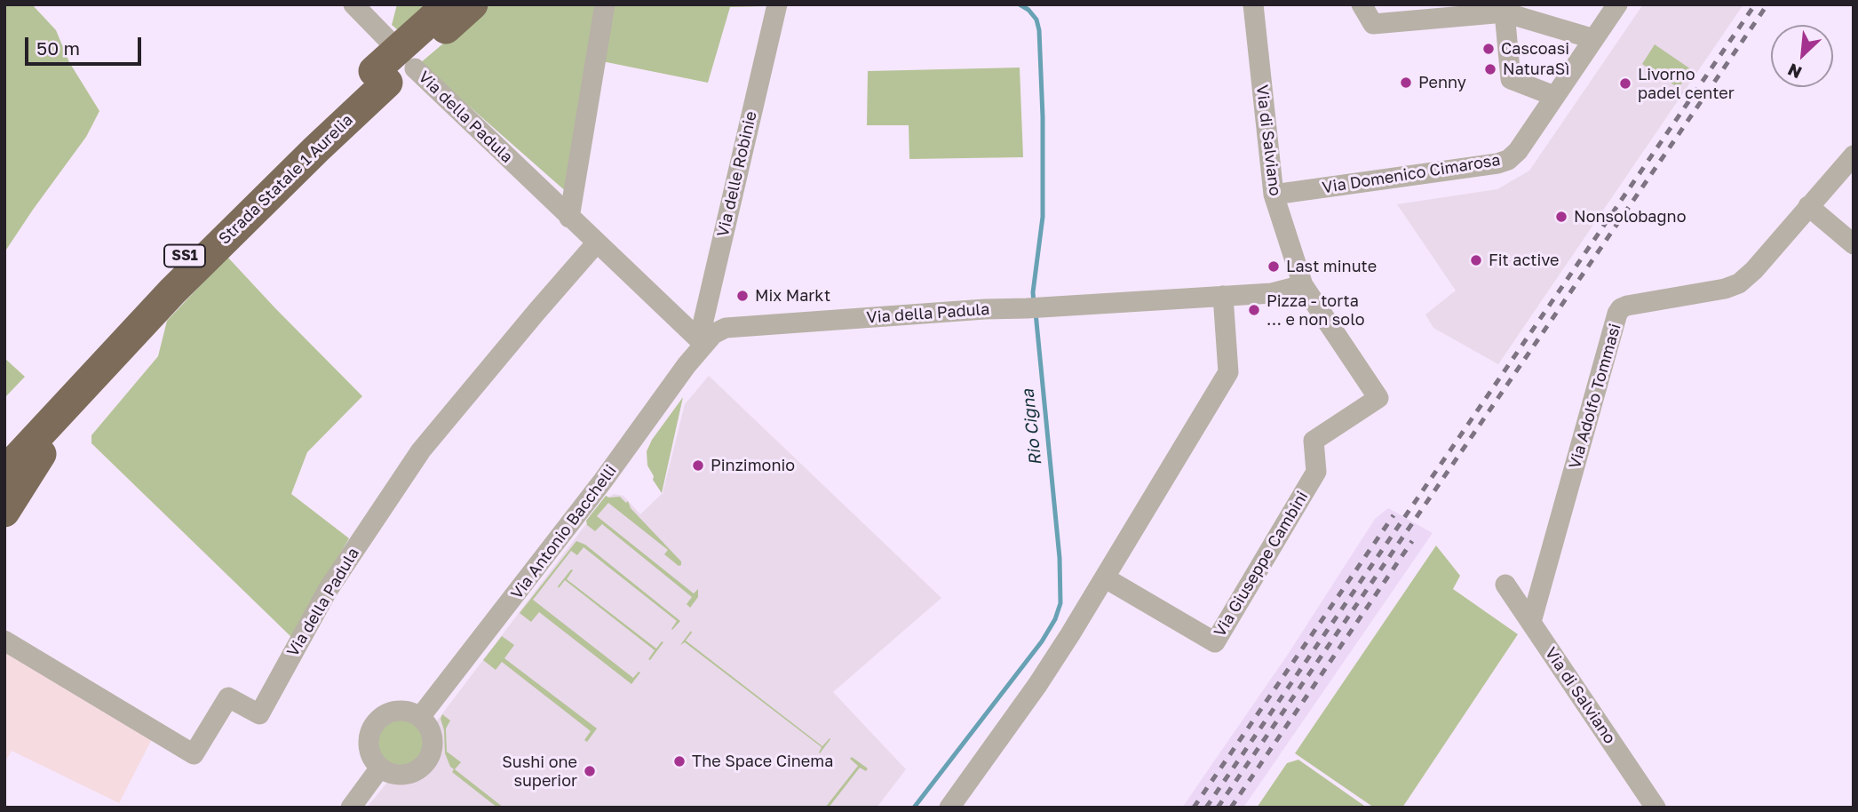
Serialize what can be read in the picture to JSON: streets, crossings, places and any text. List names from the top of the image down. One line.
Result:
{"streets":{"highway":["Strada Statale 1 Aurelia","SS1"],"street":["Via della Padula","Via di Salviano","Via delle Robinie","Via Domenico Cimarosa","Via Adolfo Tommasi","Via Antonio Bacchelli","Via Giuseppe Cambini"]},"crossings":[["Via della Padula","Via di Salviano"],["Via della Padula","Via delle Robinie"],["Via della Padula","Via Antonio Bacchelli"],["Via di Salviano","Via Domenico Cimarosa"],["Via di Salviano","Via Adolfo Tommasi"],["Via di Salviano","Via Giuseppe Cambini"],["Via delle Robinie","Via Antonio Bacchelli"]],"water":["Rio Cigna"],"places":["Cascoasi","NaturaSì","Penny","Livorno padel center","Nonsolobagno","Fit active","Last minute","Mix Markt","Pizza - torta … e non solo","Pinzimonio","The Space Cinema","Sushi one superior"],"scale_bar":"50 m","north":"bottom left"}
